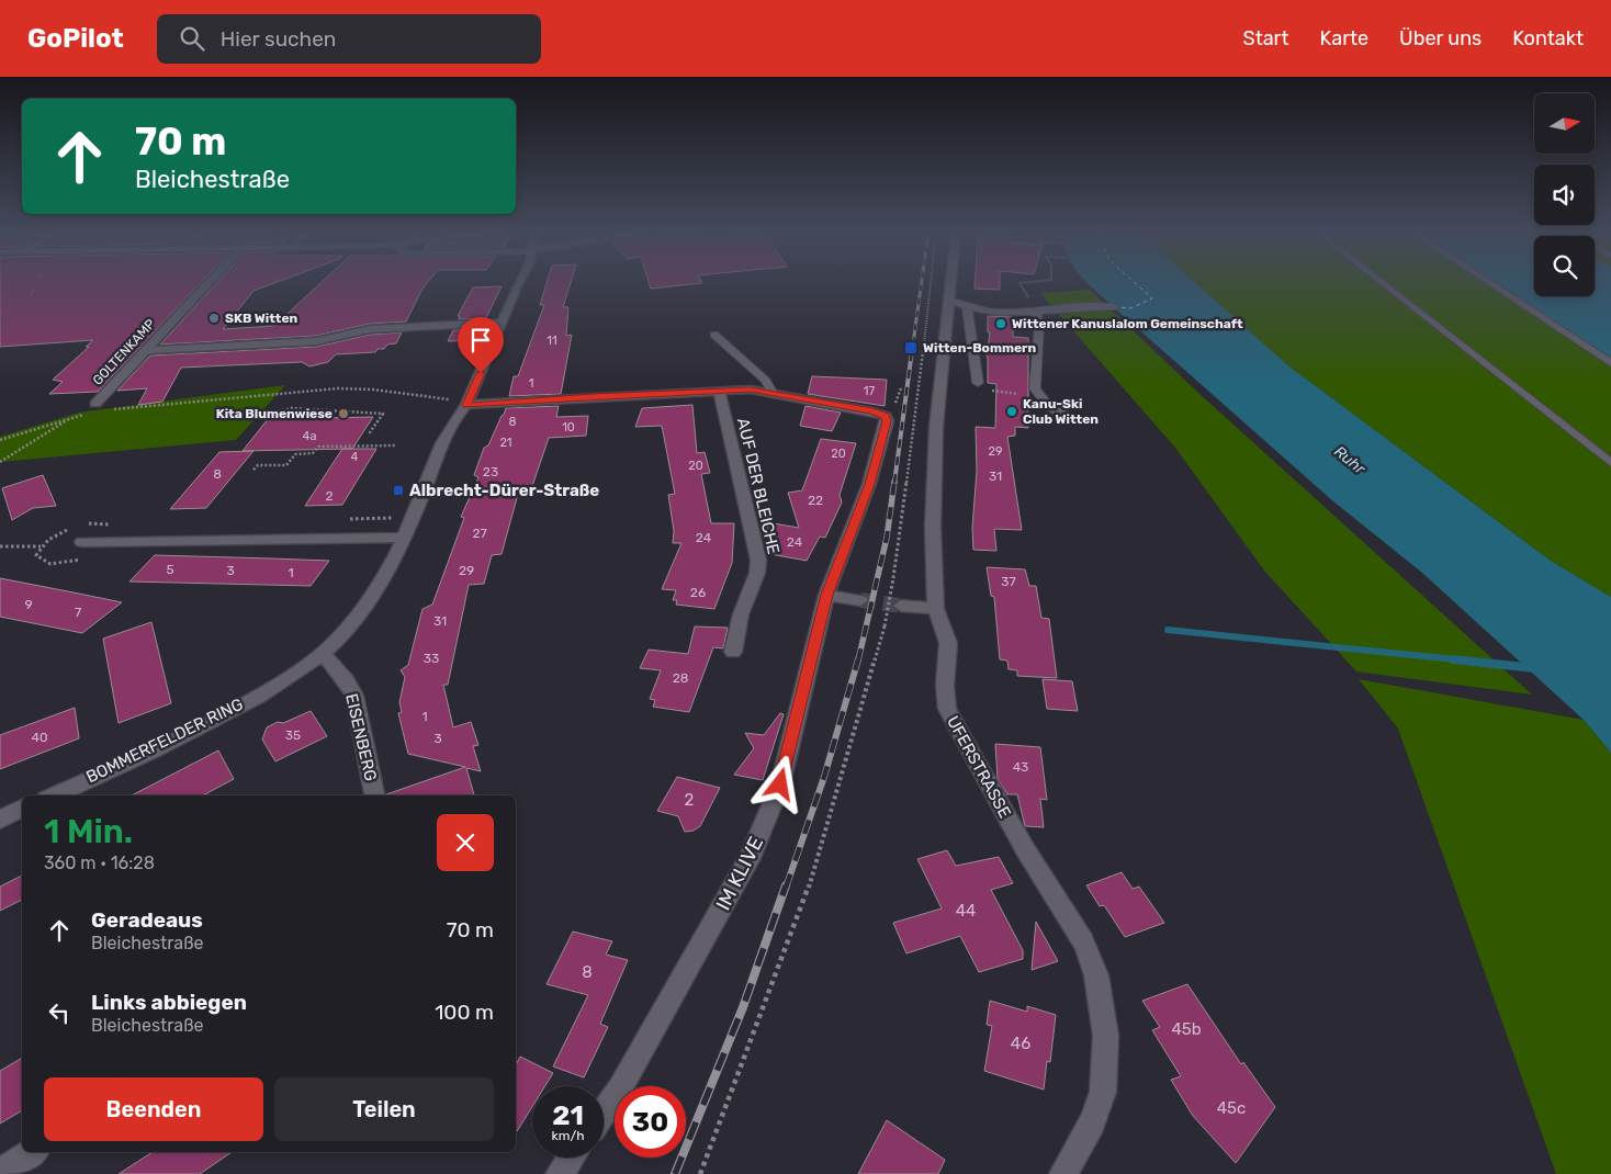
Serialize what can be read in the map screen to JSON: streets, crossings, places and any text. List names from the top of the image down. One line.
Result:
{"streets":{"street":["GOLTENKAMP","AUF DER BLEICHE","EISENBERG","BOMMERFELDER RING","UFERSTRASSE","IM KLIVE"]},"crossings":[["EISENBERG","BOMMERFELDER RING"]],"water":["Ruhr"],"places":{"other":["SKB Witten","Wittener Kanuslalom Gemeinschaft","Kanu-Ski Club Witten","Kita Blumenwiese"],"transit":["Witten-Bommern","Albrecht-Dürer-Straße"]},"house_numbers":["11","1","17","8","10","4a","21","29","20","4","20","23","8","31","2","22","27","24","24","5","3","29","1","37","26","9","7","31","33","28","1","35","40","3","43","2","44","8","45b","46","45c"],"north":"right","page":{"header":"GoPilot","search":"Hier suchen","nav":["Start","Karte","Über uns","Kontakt"],"turn":["70 m","Bleichestraße"],"heading":["1 Min.","360 m · 16:28"],"list":[{"name":"Geradeaus","note":"Bleichestraße","value":"70 m"},{"name":"Links abbiegen","note":"Bleichestraße","value":"100 m"}],"buttons":["Beenden","Teilen"],"speed":"21 km/h","limit":"30"}}
